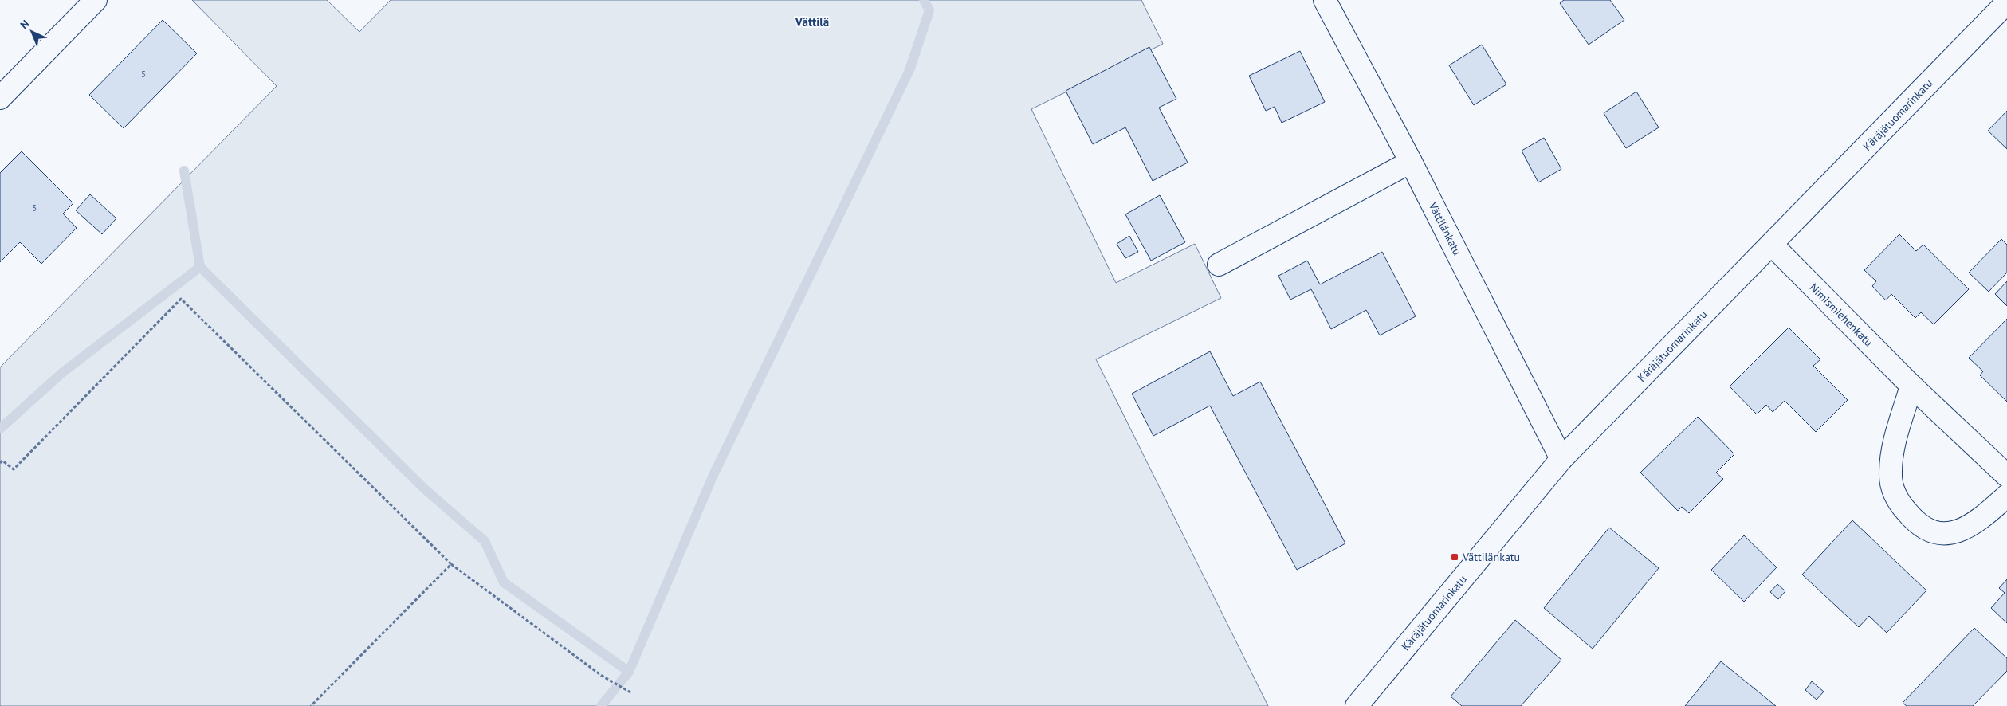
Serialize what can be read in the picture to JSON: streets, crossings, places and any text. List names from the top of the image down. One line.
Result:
{"streets":{"street":["Käräjätuomarinkatu","Vättilänkatu","Nimismiehenkatu"]},"crossings":[["Käräjätuomarinkatu","Vättilänkatu"],["Käräjätuomarinkatu","Nimismiehenkatu"]],"districts":["Vättilä"],"places":{"transit":["Vättilänkatu"]},"house_numbers":["5","3"],"north":"top left"}
